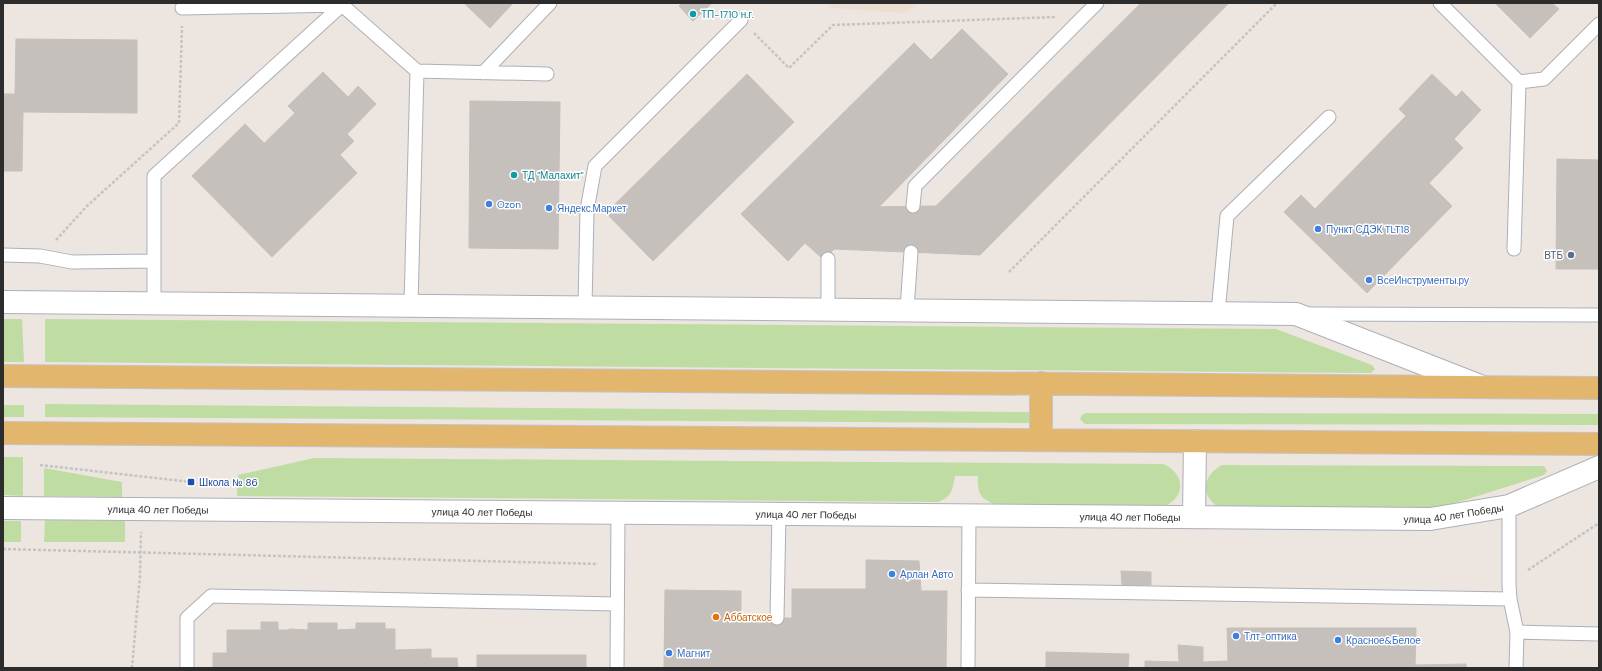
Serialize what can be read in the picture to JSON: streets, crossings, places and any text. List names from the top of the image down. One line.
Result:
{"streets":{"street":["улица 40 лет Победы"]},"places":{"other":["ТП-1710 н.г.","ТД \"Малахит\"","Ozon","Яндекс.Маркет","Пункт СДЭК TLT18","ВТБ","ВсеИнструменты.ру","Арлан Авто","Аббатское","Тлт-оптика","Красное&Белое","Магнит"],"transit":["Школа № 86"]}}
